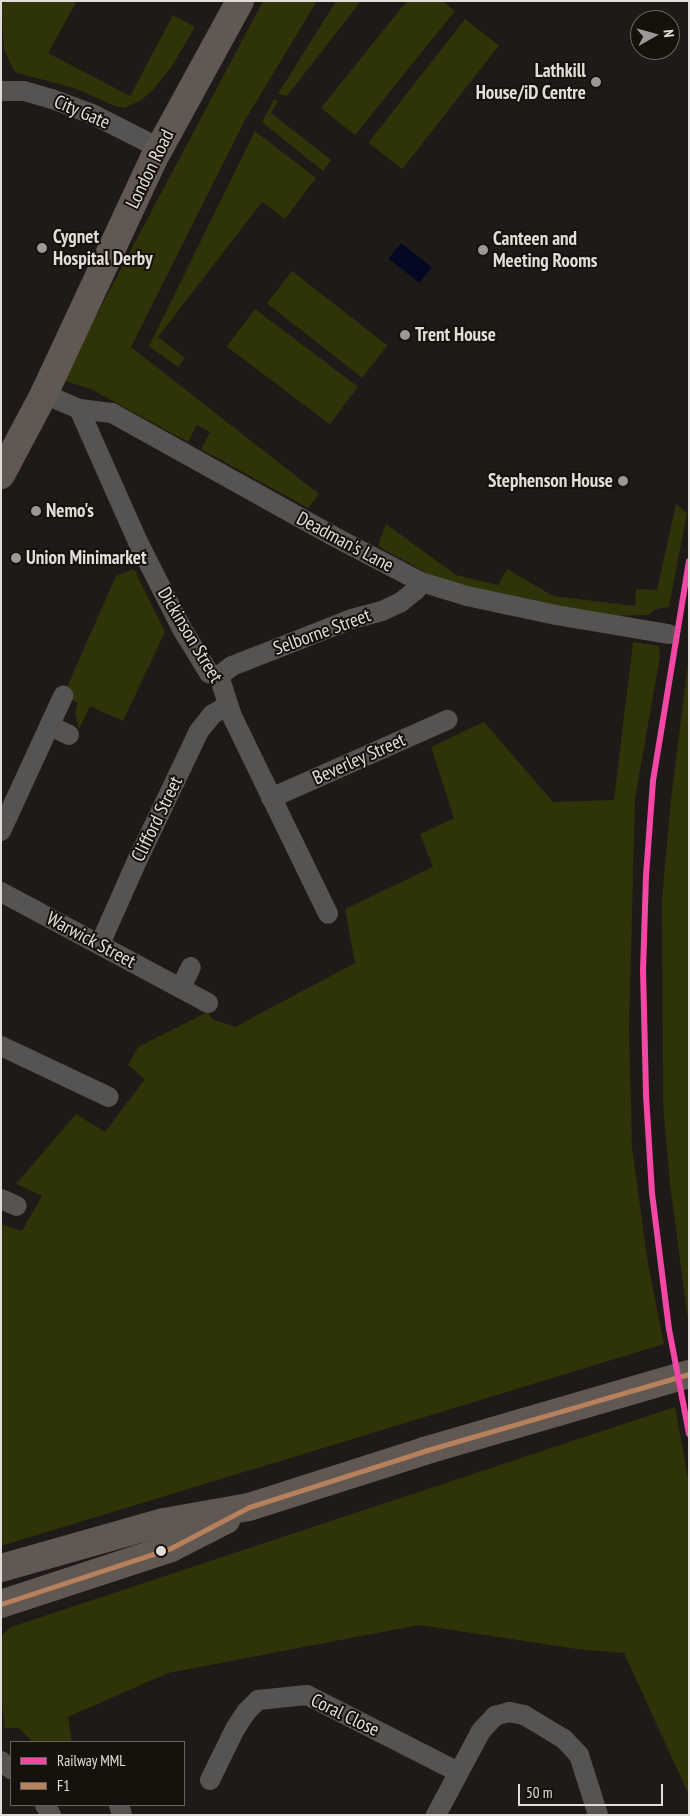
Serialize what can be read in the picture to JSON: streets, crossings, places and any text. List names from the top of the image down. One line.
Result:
{"streets":{"main road":["London Road"],"street":["City Gate","Deadman's Lane","Selborne Street","Dickinson Street","Beverley Street","Clifford Street","Warwick Street","Coral Close"]},"crossings":[["City Gate","London Road"],["London Road","Deadman's Lane"],["Deadman's Lane","Selborne Street"],["Deadman's Lane","Dickinson Street"],["Selborne Street","Dickinson Street"],["Dickinson Street","Beverley Street"],["Dickinson Street","Clifford Street"],["Clifford Street","Warwick Street"]],"places":["Lathkill House/iD Centre","Cygnet Hospital Derby","Canteen and Meeting Rooms","Trent House","Stephenson House","Nemo's","Union Minimarket"],"lines":["rail line MML","transit line F1"],"legend":["Railway MML","F1"],"scale_bar":"50 m","north":"right"}
